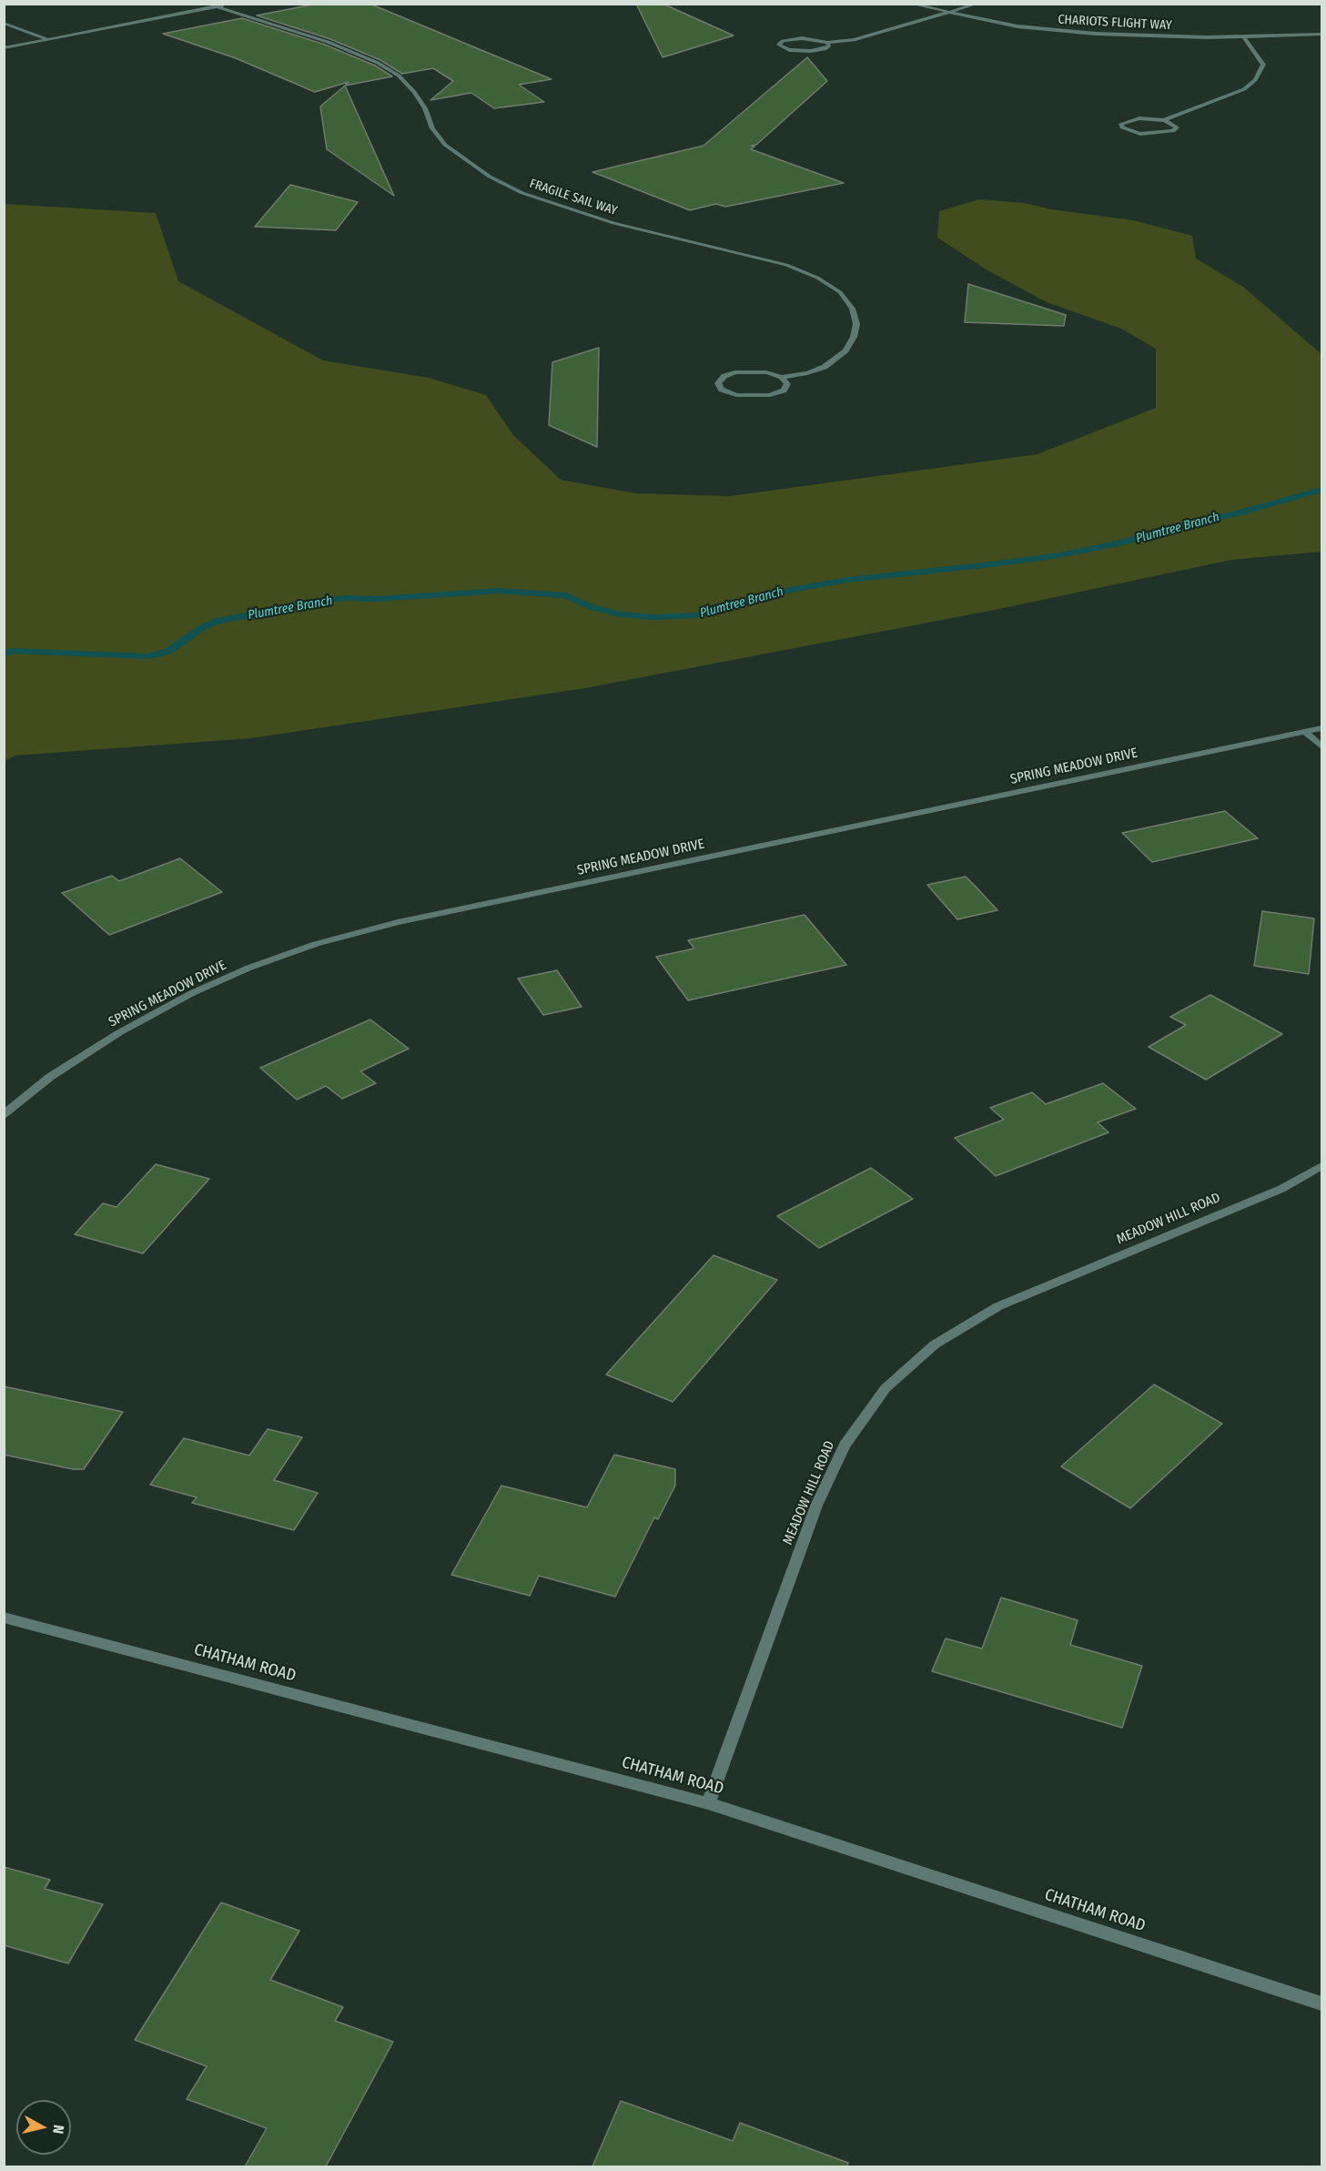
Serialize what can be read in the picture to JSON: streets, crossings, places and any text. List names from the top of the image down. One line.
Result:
{"streets":{"street":["CHARIOTS FLIGHT WAY","FRAGILE SAIL WAY","SPRING MEADOW DRIVE","MEADOW HILL ROAD","CHATHAM ROAD"]},"crossings":[["MEADOW HILL ROAD","CHATHAM ROAD"]],"water":["Plumtree Branch"],"north":"right"}
